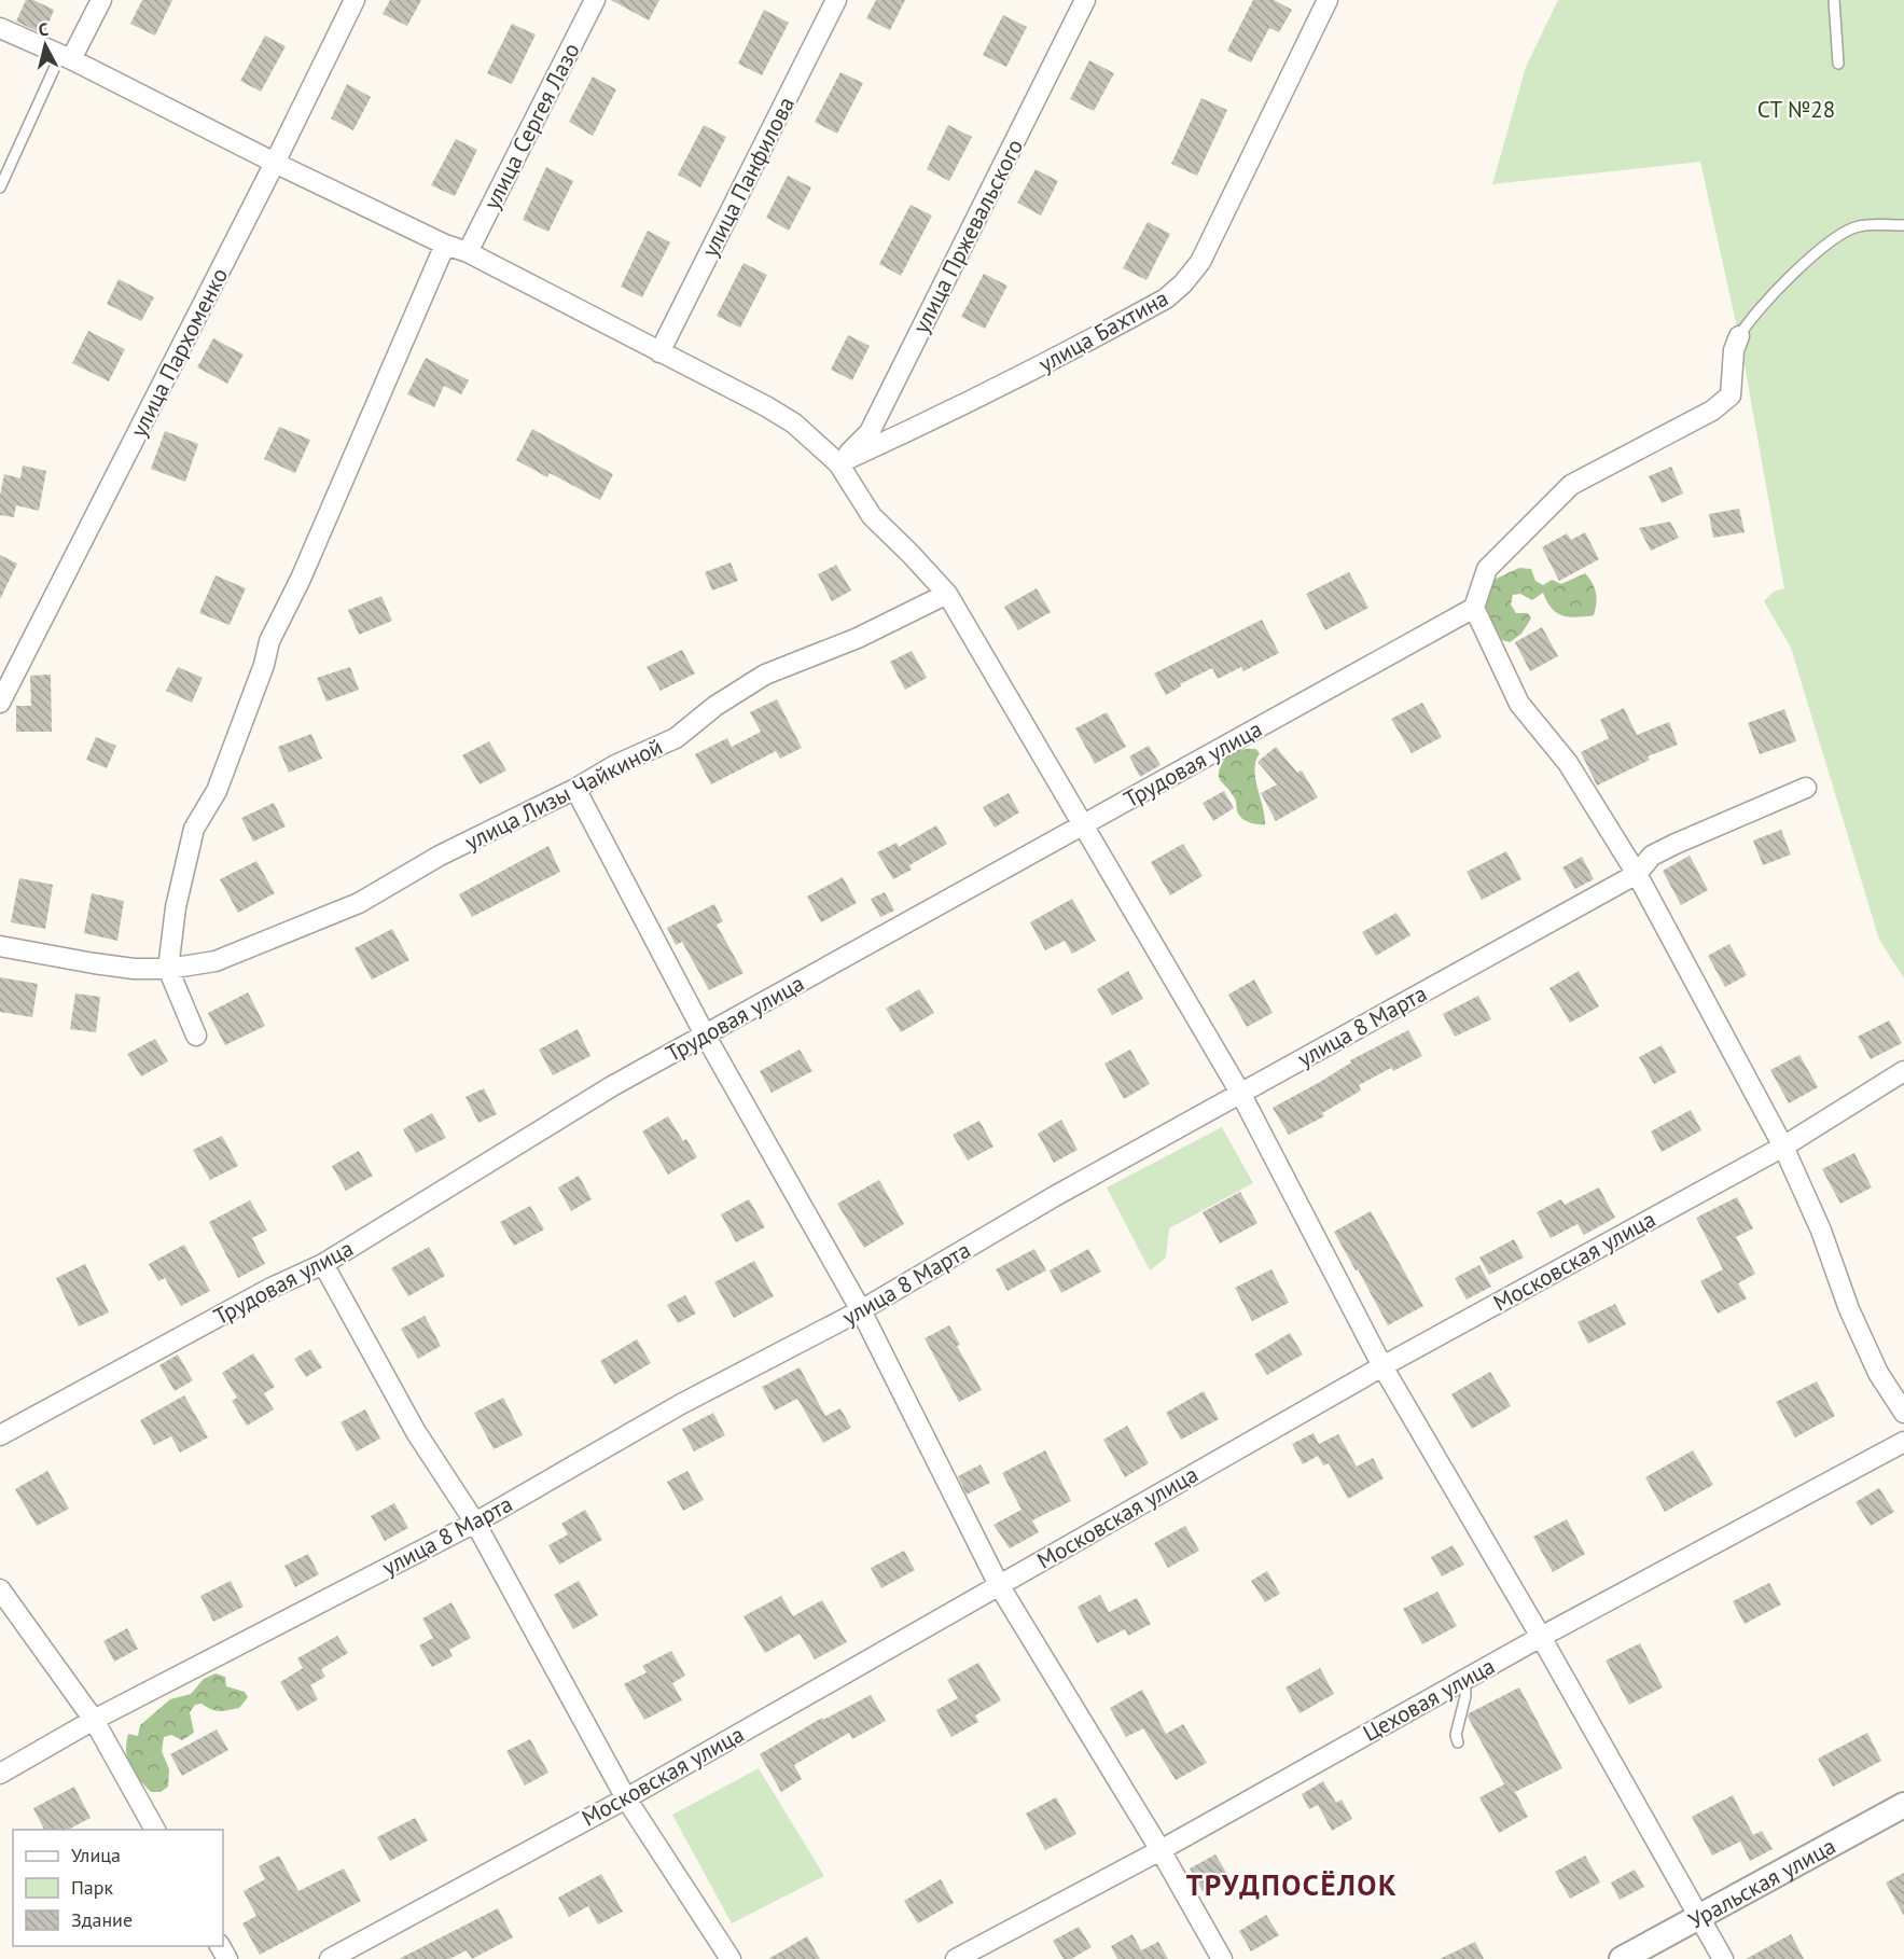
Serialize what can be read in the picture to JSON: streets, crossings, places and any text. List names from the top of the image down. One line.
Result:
{"streets":{"street":["улица Сергея Лазо","улица Панфилова","улица Пржевальского","улица Бахтина","улица Пархоменко","Трудовая улица","улица Лизы Чайкиной","улица 8 Марта","Московская улица","Цеховая улица","Уральская улица"]},"crossings":[["улица Пржевальского","улица Бахтина"]],"districts":["ТРУДПОСЁЛОК"],"parks":["СТ №28"],"legend":["Улица","Парк","Здание"],"north":"top"}
